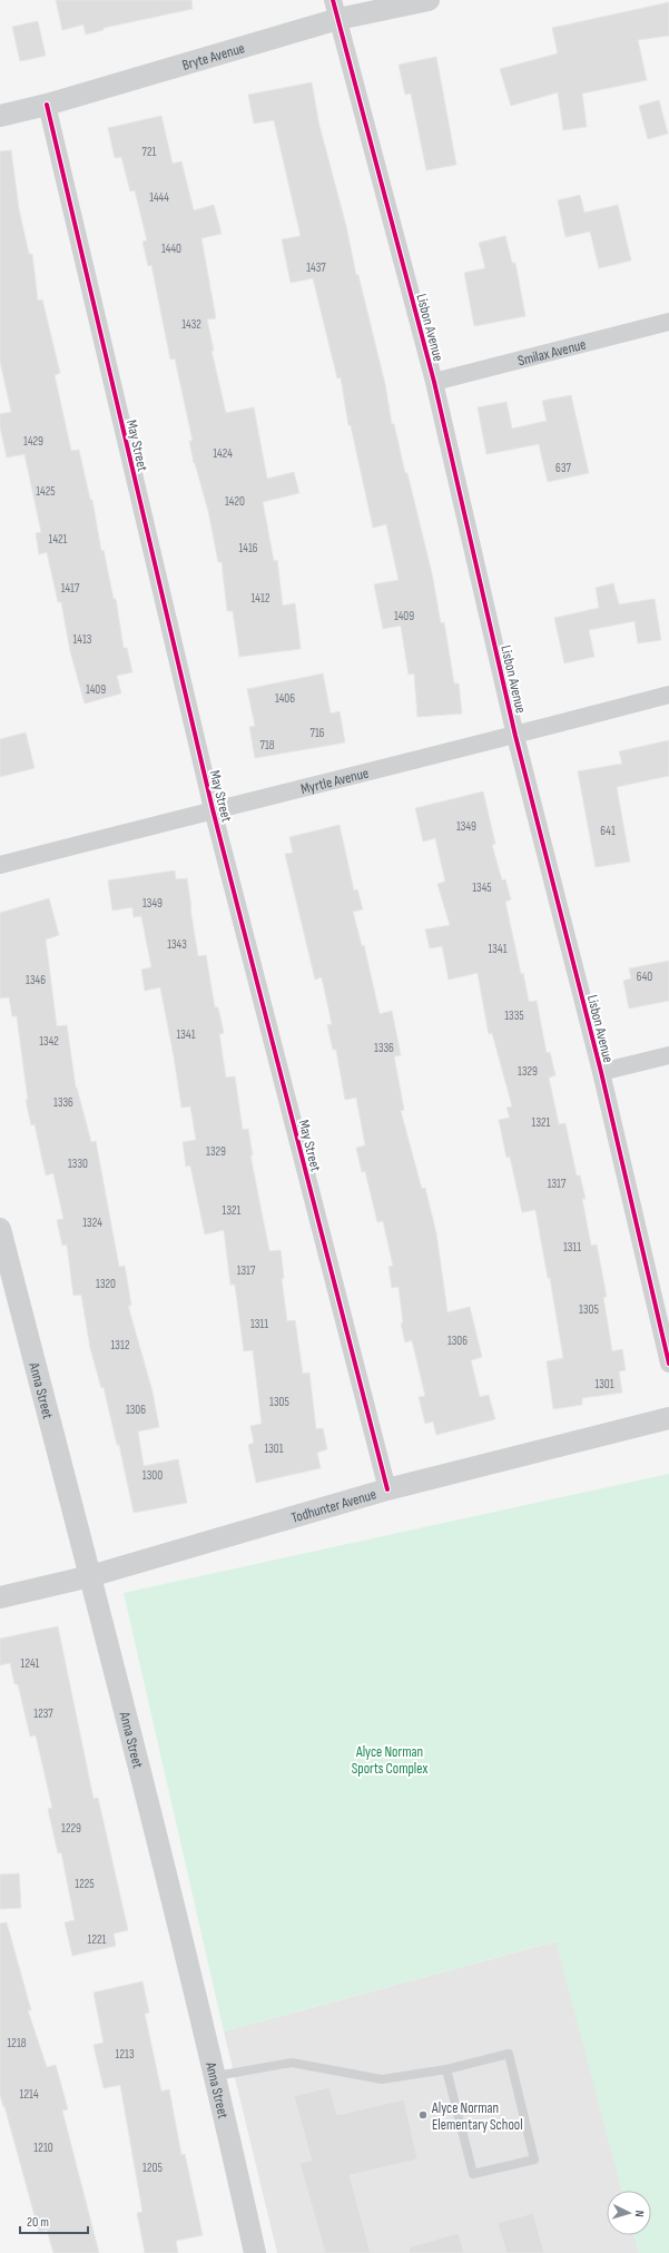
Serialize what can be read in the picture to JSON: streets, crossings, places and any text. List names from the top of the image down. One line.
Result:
{"streets":{"street":["Bryte Avenue","Lisbon Avenue","Smilax Avenue","May Street","Myrtle Avenue","Anna Street","Todhunter Avenue"]},"crossings":[["Bryte Avenue","Lisbon Avenue"],["Bryte Avenue","May Street"],["Lisbon Avenue","Smilax Avenue"],["Lisbon Avenue","Myrtle Avenue"],["May Street","Myrtle Avenue"],["May Street","Todhunter Avenue"],["Anna Street","Todhunter Avenue"]],"parks":["Alyce Norman Sports Complex"],"places":["Alyce Norman Elementary School"],"house_numbers":["721","1444","1440","1437","1432","1429","1424","637","1425","1420","1421","1416","1417","1412","1409","1413","1409","1406","716","718","1349","641","1345","1349","1343","1341","640","1346","1335","1341","1342","1336","1329","1336","1321","1329","1330","1317","1321","1324","1311","1317","1320","1305","1311","1306","1312","1301","1305","1306","1301","1300","1241","1237","1229","1225","1221","1218","1213","1214","1210","1205"],"scale_bar":"20 m","north":"right"}
